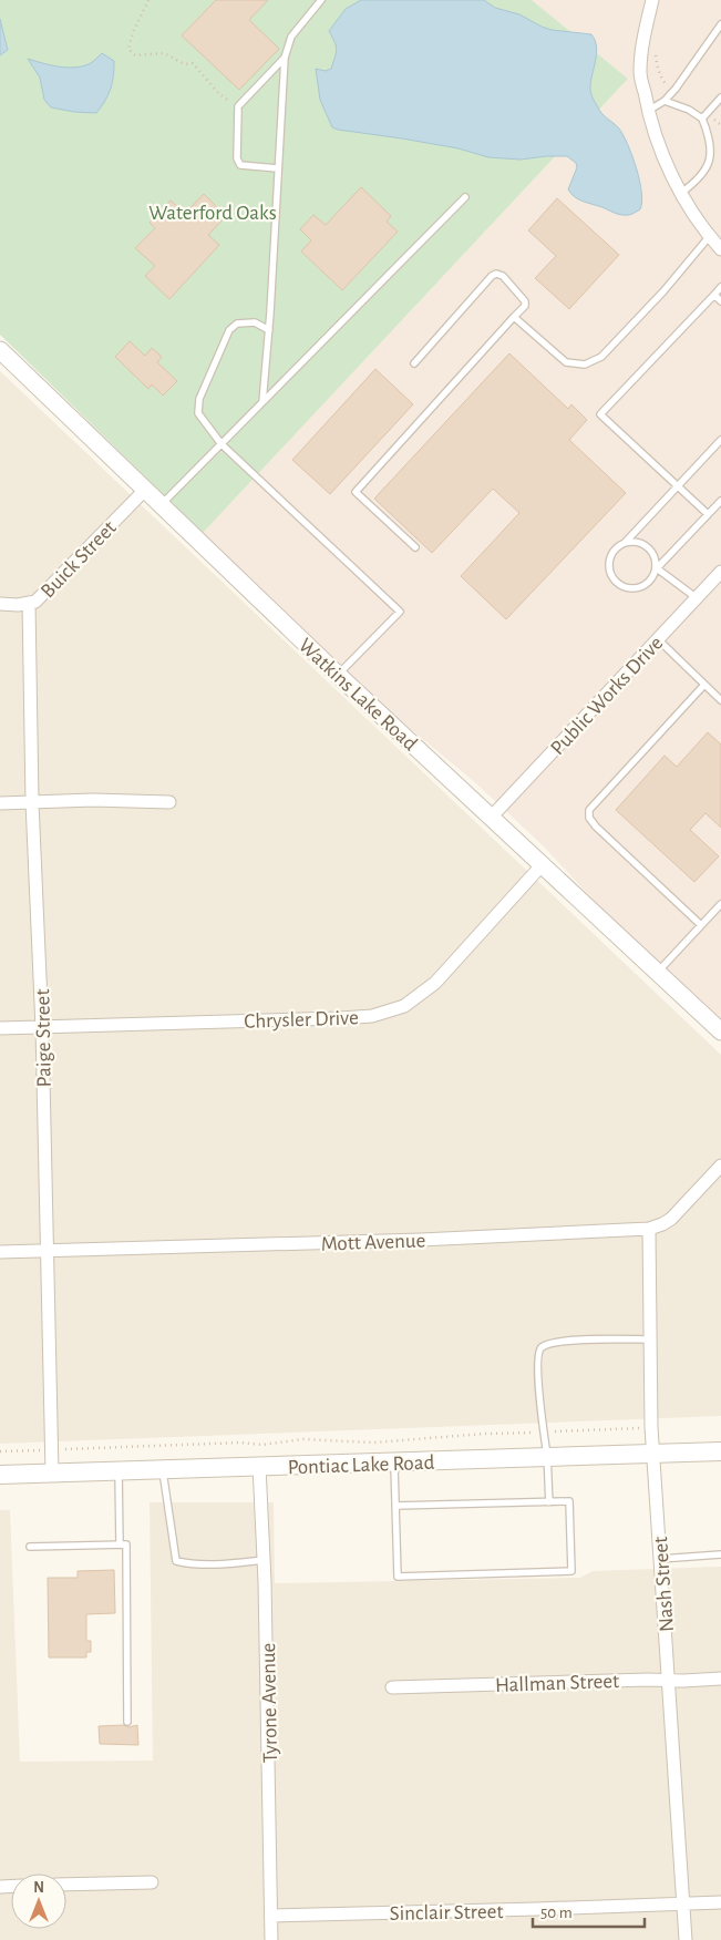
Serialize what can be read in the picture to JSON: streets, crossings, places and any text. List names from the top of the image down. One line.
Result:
{"streets":{"main road":["Pontiac Lake Road"],"street":["Buick Street","Watkins Lake Road","Public Works Drive","Chrysler Drive","Paige Street","Mott Avenue","Nash Street","Hallman Street","Tyrone Avenue","Sinclair Street"]},"crossings":[["Buick Street","Watkins Lake Road"],["Buick Street","Paige Street"],["Watkins Lake Road","Public Works Drive"],["Watkins Lake Road","Chrysler Drive"],["Chrysler Drive","Paige Street"],["Paige Street","Mott Avenue"],["Paige Street","Pontiac Lake Road"],["Mott Avenue","Nash Street"],["Pontiac Lake Road","Nash Street"],["Pontiac Lake Road","Tyrone Avenue"],["Nash Street","Hallman Street"],["Nash Street","Sinclair Street"],["Tyrone Avenue","Sinclair Street"]],"parks":["Waterford Oaks"],"scale_bar":"50 m","north":"top"}
